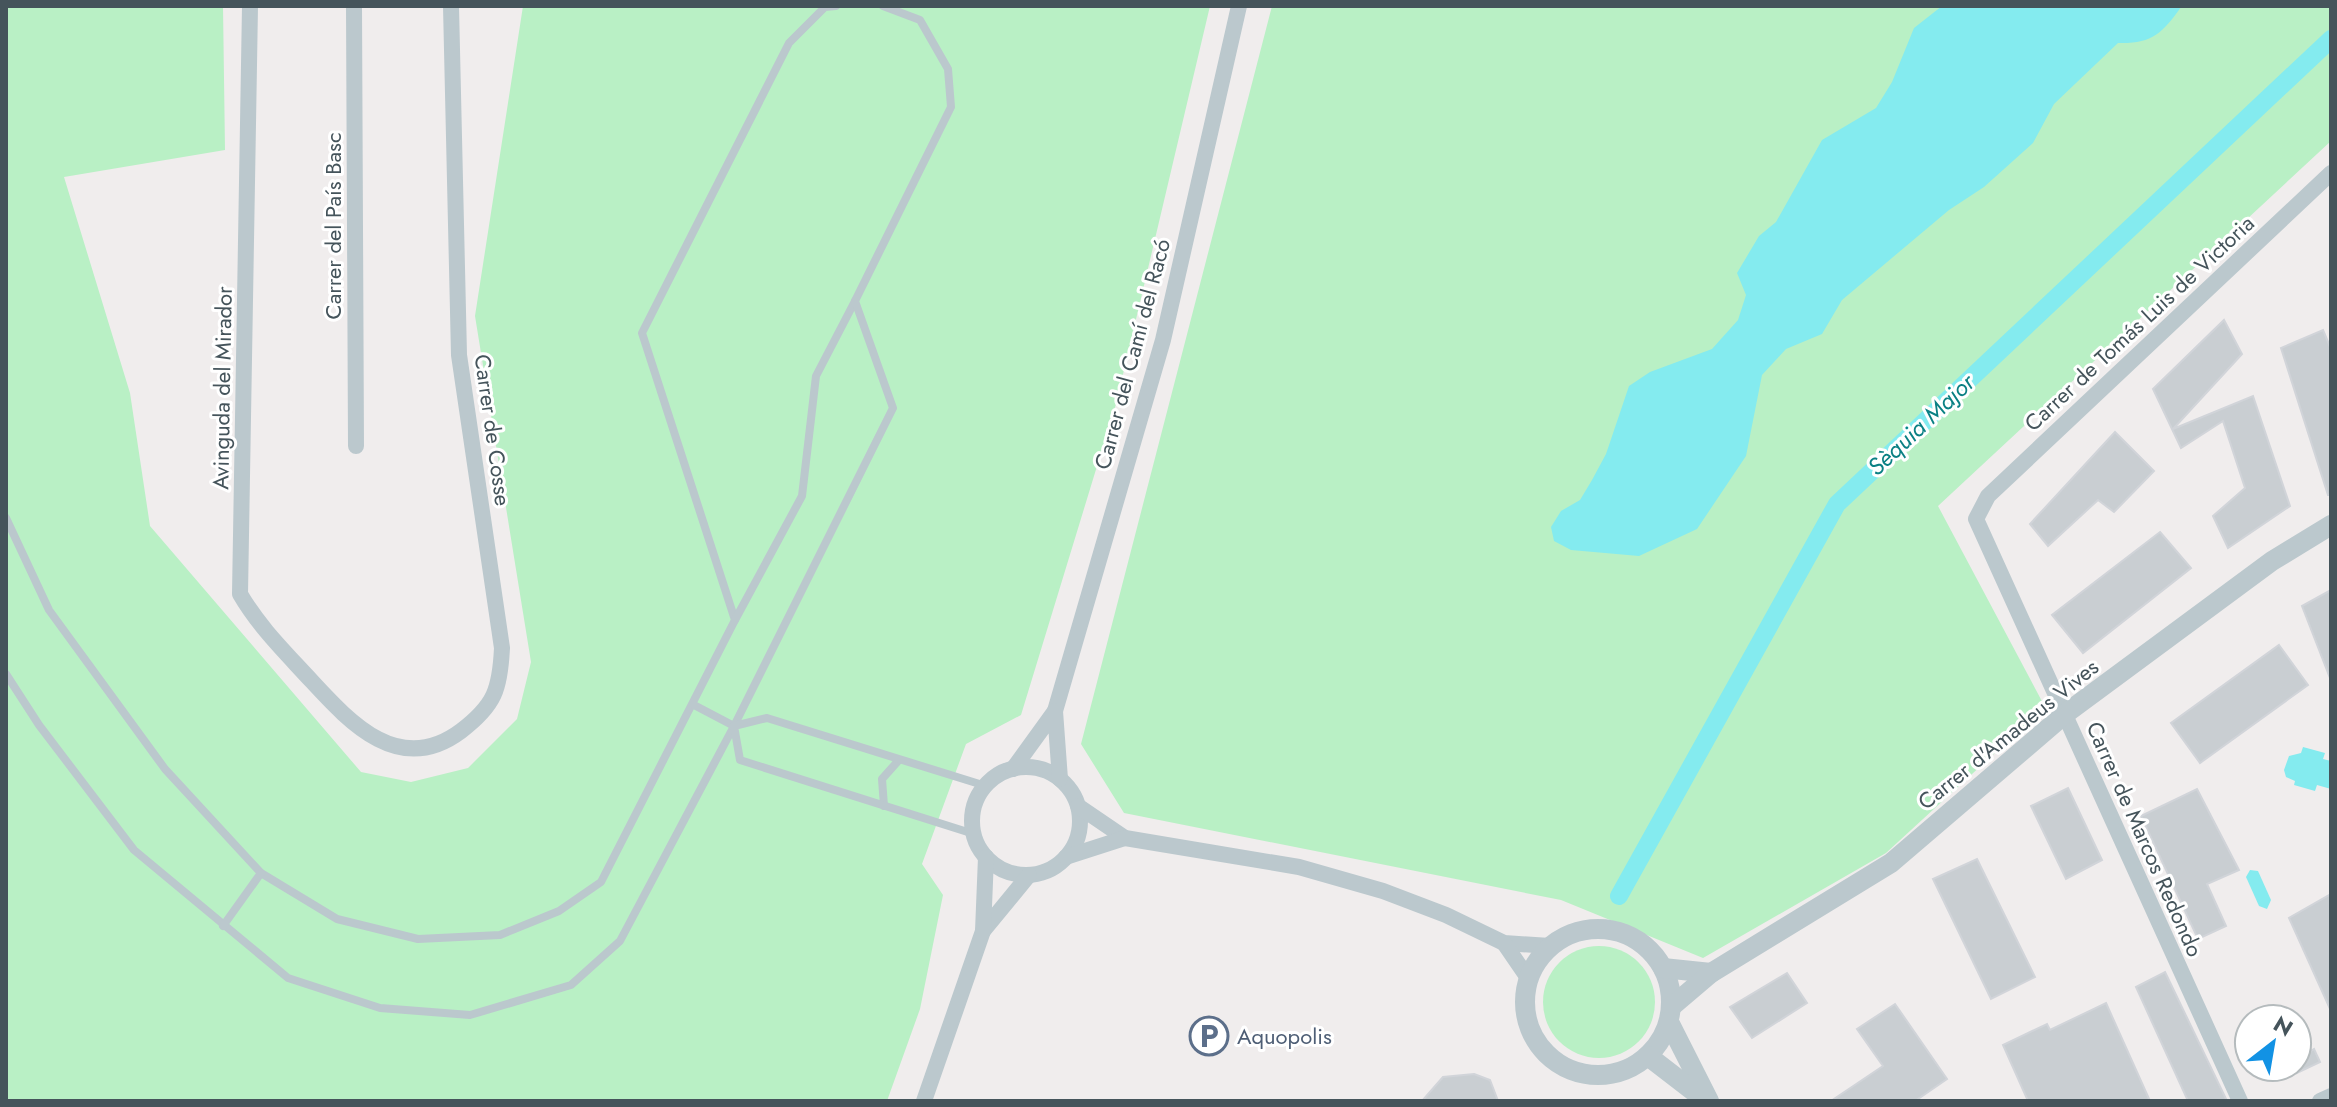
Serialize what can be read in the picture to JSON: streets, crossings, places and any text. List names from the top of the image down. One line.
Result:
{"streets":{"street":["Carrer del País Basc","Carrer de Tomás Luis de Victoria","Carrer del Camí del Racó","Avinguda del Mirador","Carrer de Cosse","Carrer d'Amadeus Vives","Carrer de Marcos Redondo"]},"crossings":[["Carrer de Tomás Luis de Victoria","Carrer de Marcos Redondo"],["Avinguda del Mirador","Carrer de Cosse"],["Carrer d'Amadeus Vives","Carrer de Marcos Redondo"]],"water":["Sèquia Major"],"places":{"parking":["Aquopolis"]},"north":"top right"}
